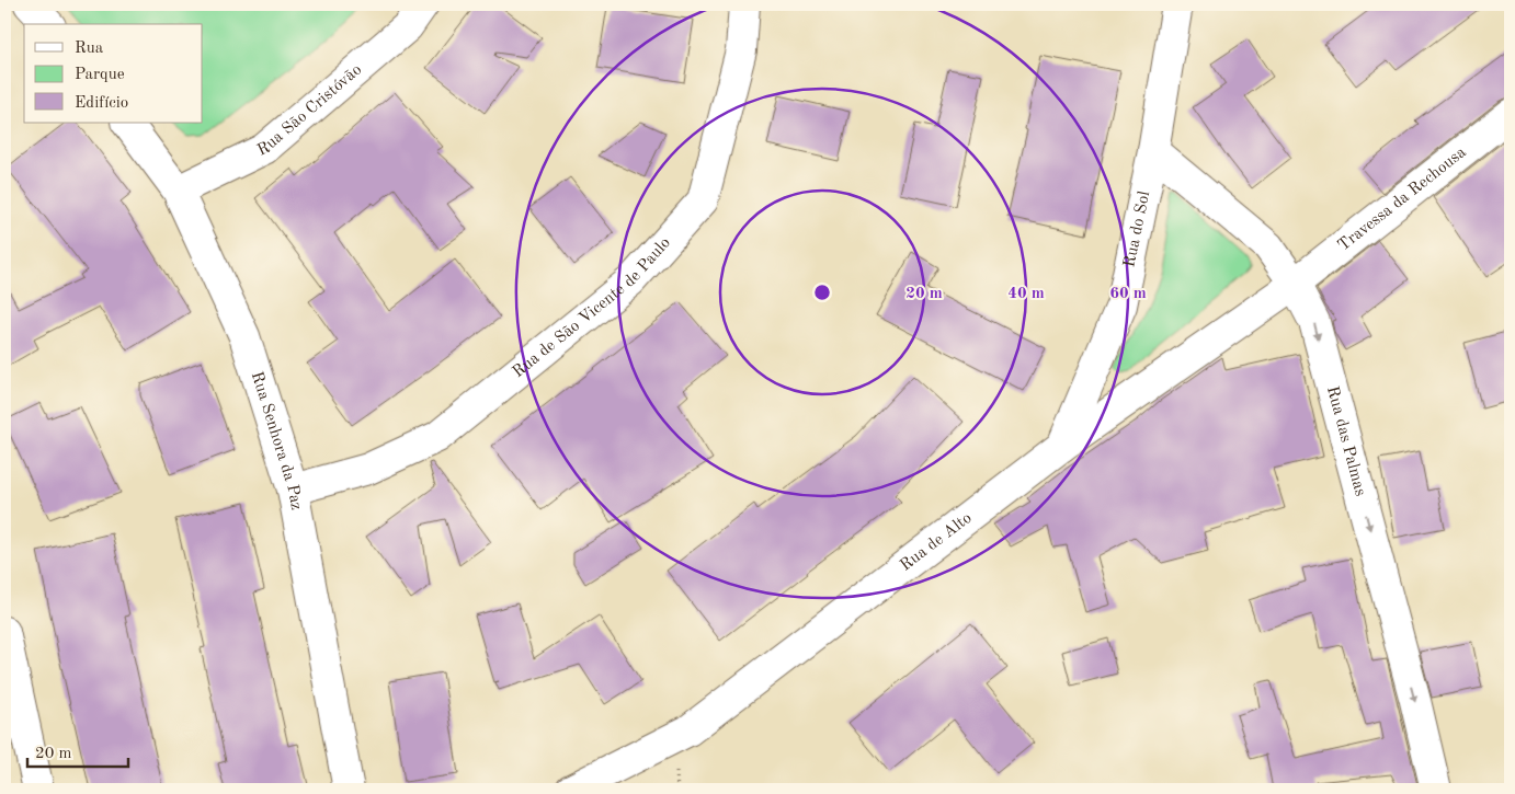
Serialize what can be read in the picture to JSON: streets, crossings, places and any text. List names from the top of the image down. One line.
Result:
{"streets":{"street":["Rua São Cristóvão","Travessa da Rechousa","Rua do Sol","Rua de São Vicente de Paulo","Rua das Palmas","Rua Senhora da Paz","Rua de Alto"]},"crossings":[["Rua São Cristóvão","Rua Senhora da Paz"],["Travessa da Rechousa","Rua das Palmas"],["Travessa da Rechousa","Rua de Alto"],["Rua do Sol","Rua das Palmas"],["Rua do Sol","Rua de Alto"],["Rua de São Vicente de Paulo","Rua Senhora da Paz"],["Rua das Palmas","Rua de Alto"]],"one_way":["Rua das Palmas"],"legend":["Rua","Parque","Edifício"],"scale_bar":"20 m","rings":["20 m","40 m","60 m"]}
